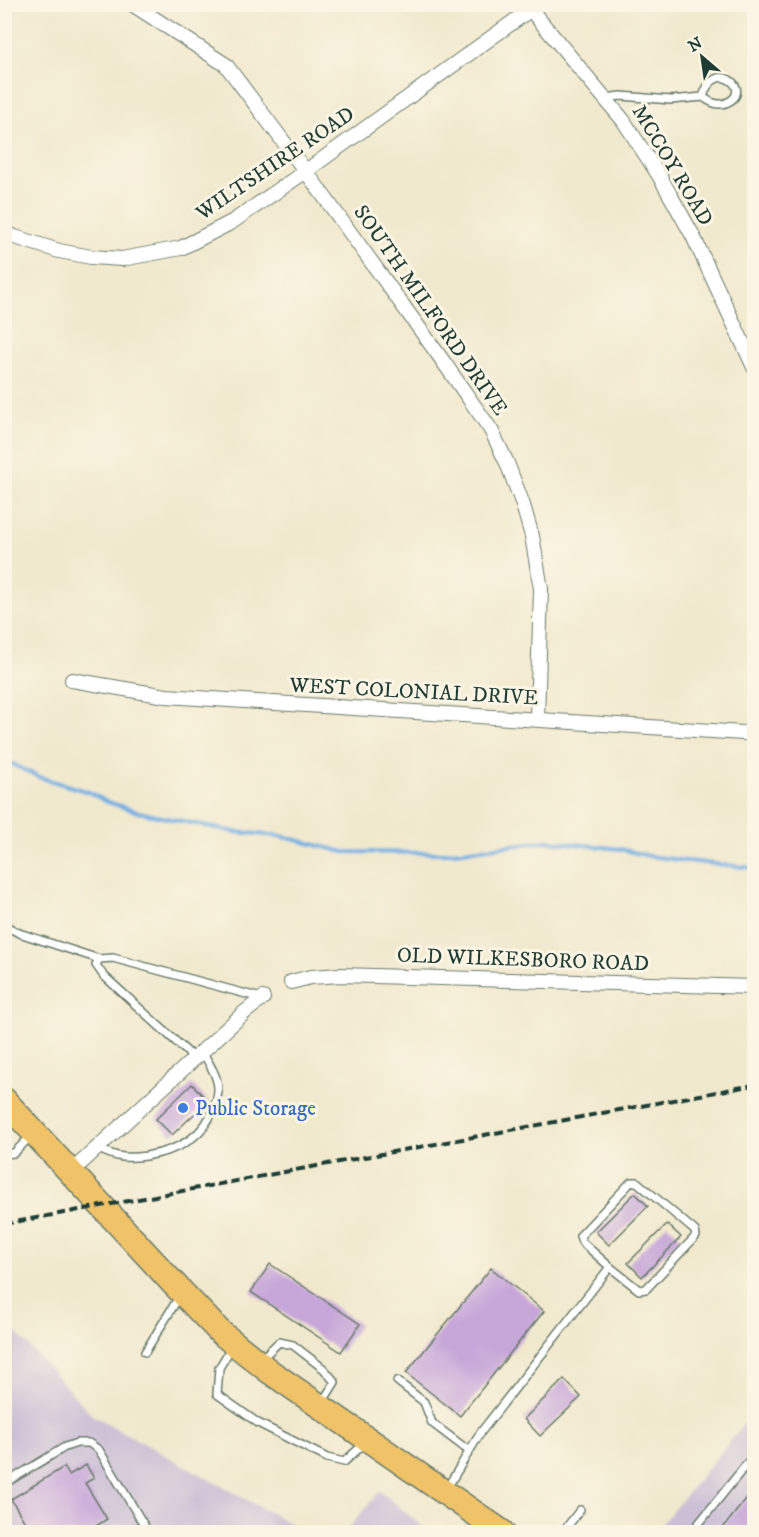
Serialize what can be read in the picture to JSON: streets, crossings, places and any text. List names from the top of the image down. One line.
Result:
{"streets":{"street":["WILTSHIRE ROAD","MCCOY ROAD","SOUTH MILFORD DRIVE","WEST COLONIAL DRIVE","OLD WILKESBORO ROAD"]},"crossings":[["WILTSHIRE ROAD","MCCOY ROAD"],["WILTSHIRE ROAD","SOUTH MILFORD DRIVE"],["SOUTH MILFORD DRIVE","WEST COLONIAL DRIVE"]],"places":["Public Storage"],"north":"top left"}
